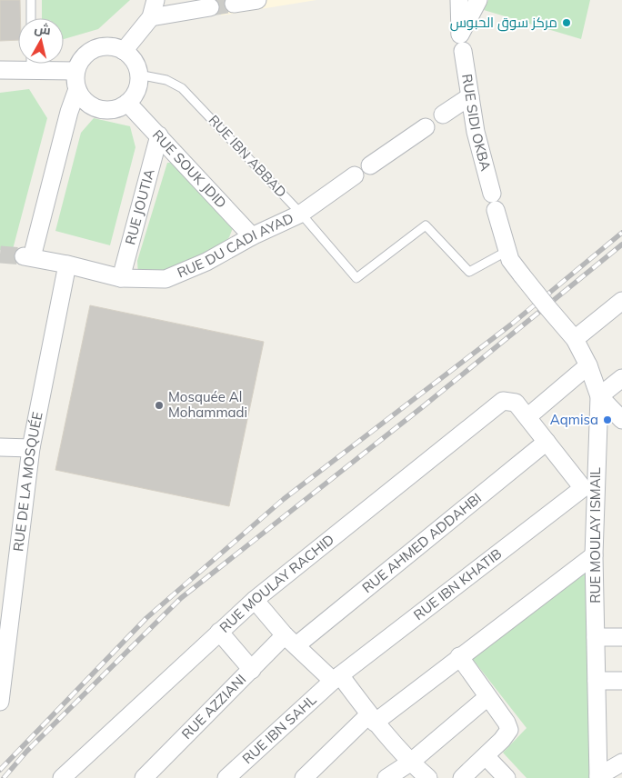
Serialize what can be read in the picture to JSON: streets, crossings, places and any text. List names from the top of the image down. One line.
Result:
{"streets":{"street":["RUE SIDI OKBA","RUE SOUK JDID","RUE JOUTIA","RUE DU CADI AYAD","RUE DE LA MOSQUÉE","RUE MOULAY ISMAIL","RUE AHMED ADDAHBI","RUE MOULAY RACHID","RUE IBN KHATIB","RUE AZZIANI","RUE IBN SAHL"],"lane":["RUE IBN ABBAD"]},"crossings":[["RUE SIDI OKBA","RUE IBN ABBAD"],["RUE SIDI OKBA","RUE MOULAY ISMAIL"],["RUE IBN ABBAD","RUE SOUK JDID"],["RUE IBN ABBAD","RUE DU CADI AYAD"],["RUE SOUK JDID","RUE JOUTIA"],["RUE SOUK JDID","RUE DU CADI AYAD"],["RUE JOUTIA","RUE DU CADI AYAD"],["RUE DU CADI AYAD","RUE DE LA MOSQUÉE"],["RUE MOULAY ISMAIL","RUE IBN KHATIB"],["RUE AHMED ADDAHBI","RUE AZZIANI"],["RUE IBN KHATIB","RUE IBN SAHL"]],"places":["مركز سوق الحبوس","Mosquée Al Mohammadi","Aqmisa"],"north":"top"}
